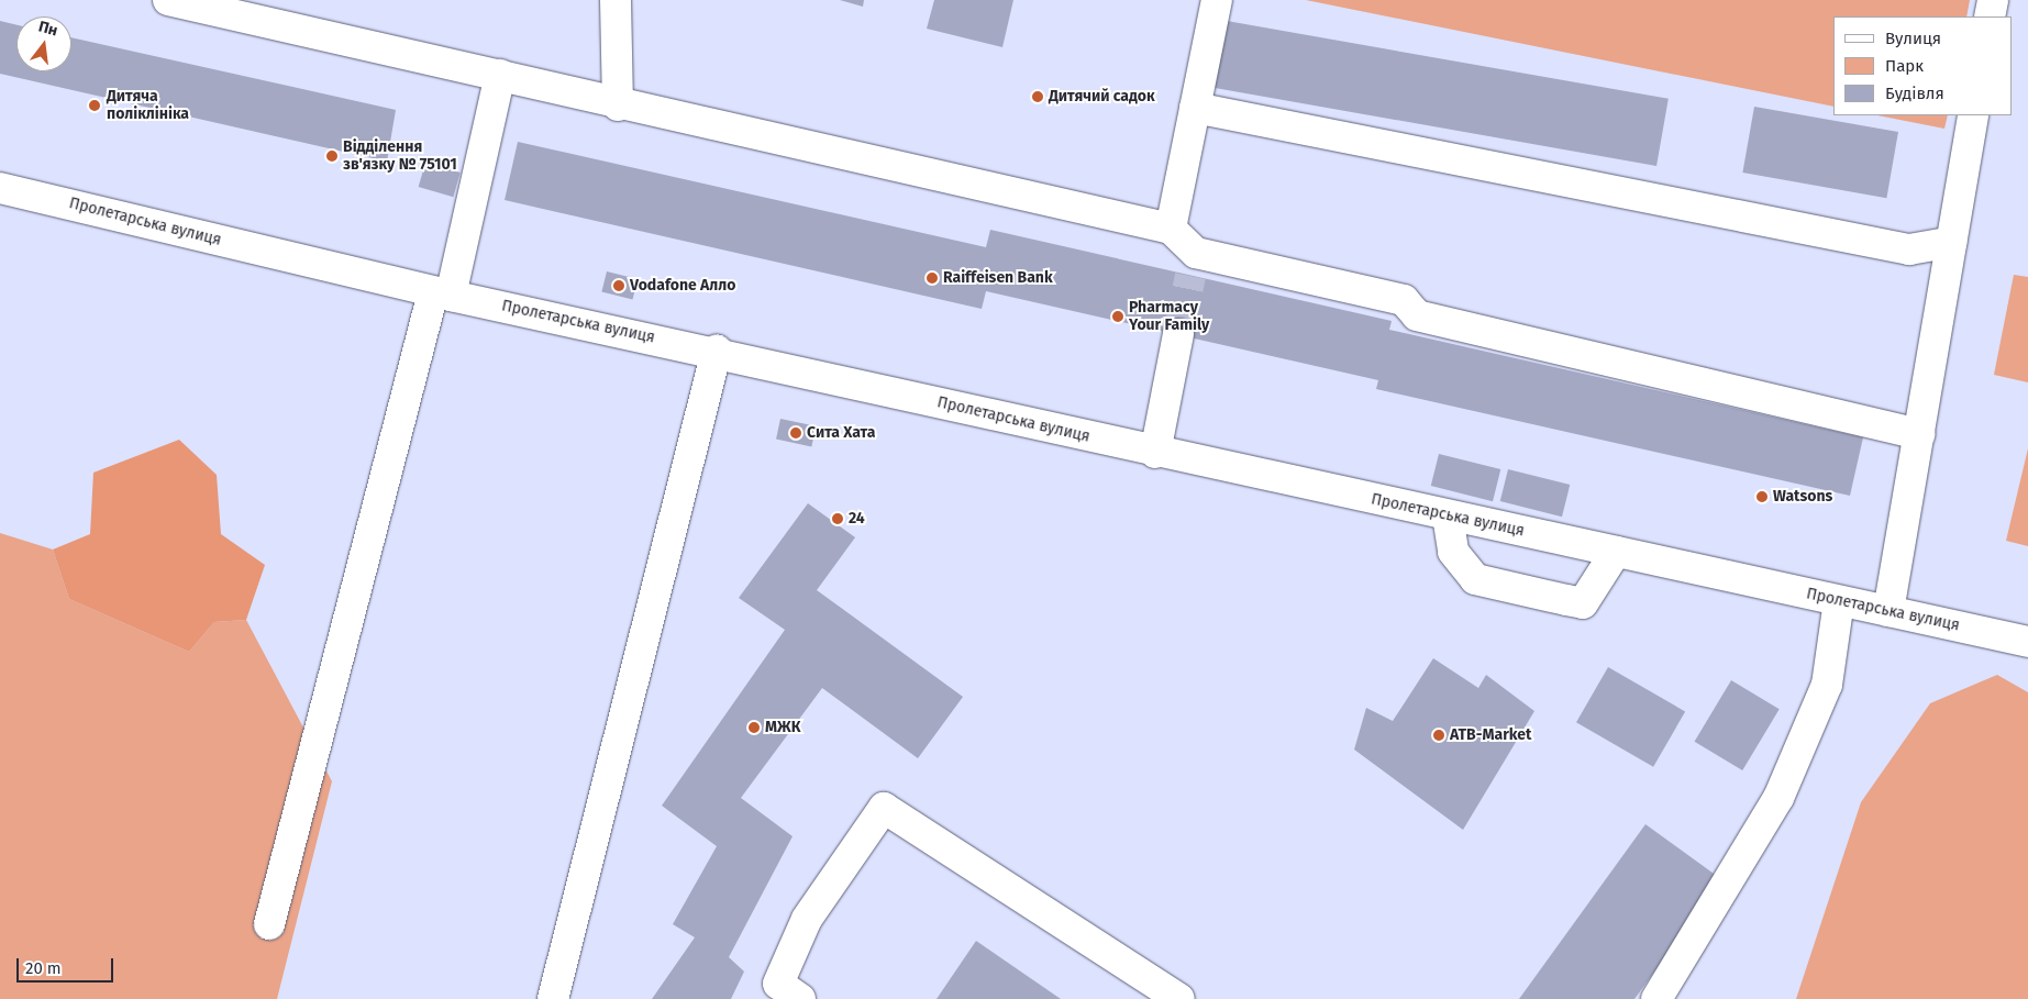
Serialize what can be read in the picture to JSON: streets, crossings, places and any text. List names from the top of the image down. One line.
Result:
{"streets":{"street":["Пролетарська вулиця"]},"places":["Дитячий садок","Дитяча поліклініка","Відділення зв'язку № 75101","Raiffeisen Bank","Vodafone Алло","Pharmacy Your Family","Сита Хата","Watsons","24","МЖК","ATB-Market"],"legend":["Вулиця","Парк","Будівля"],"scale_bar":"20 m","north":"top"}
